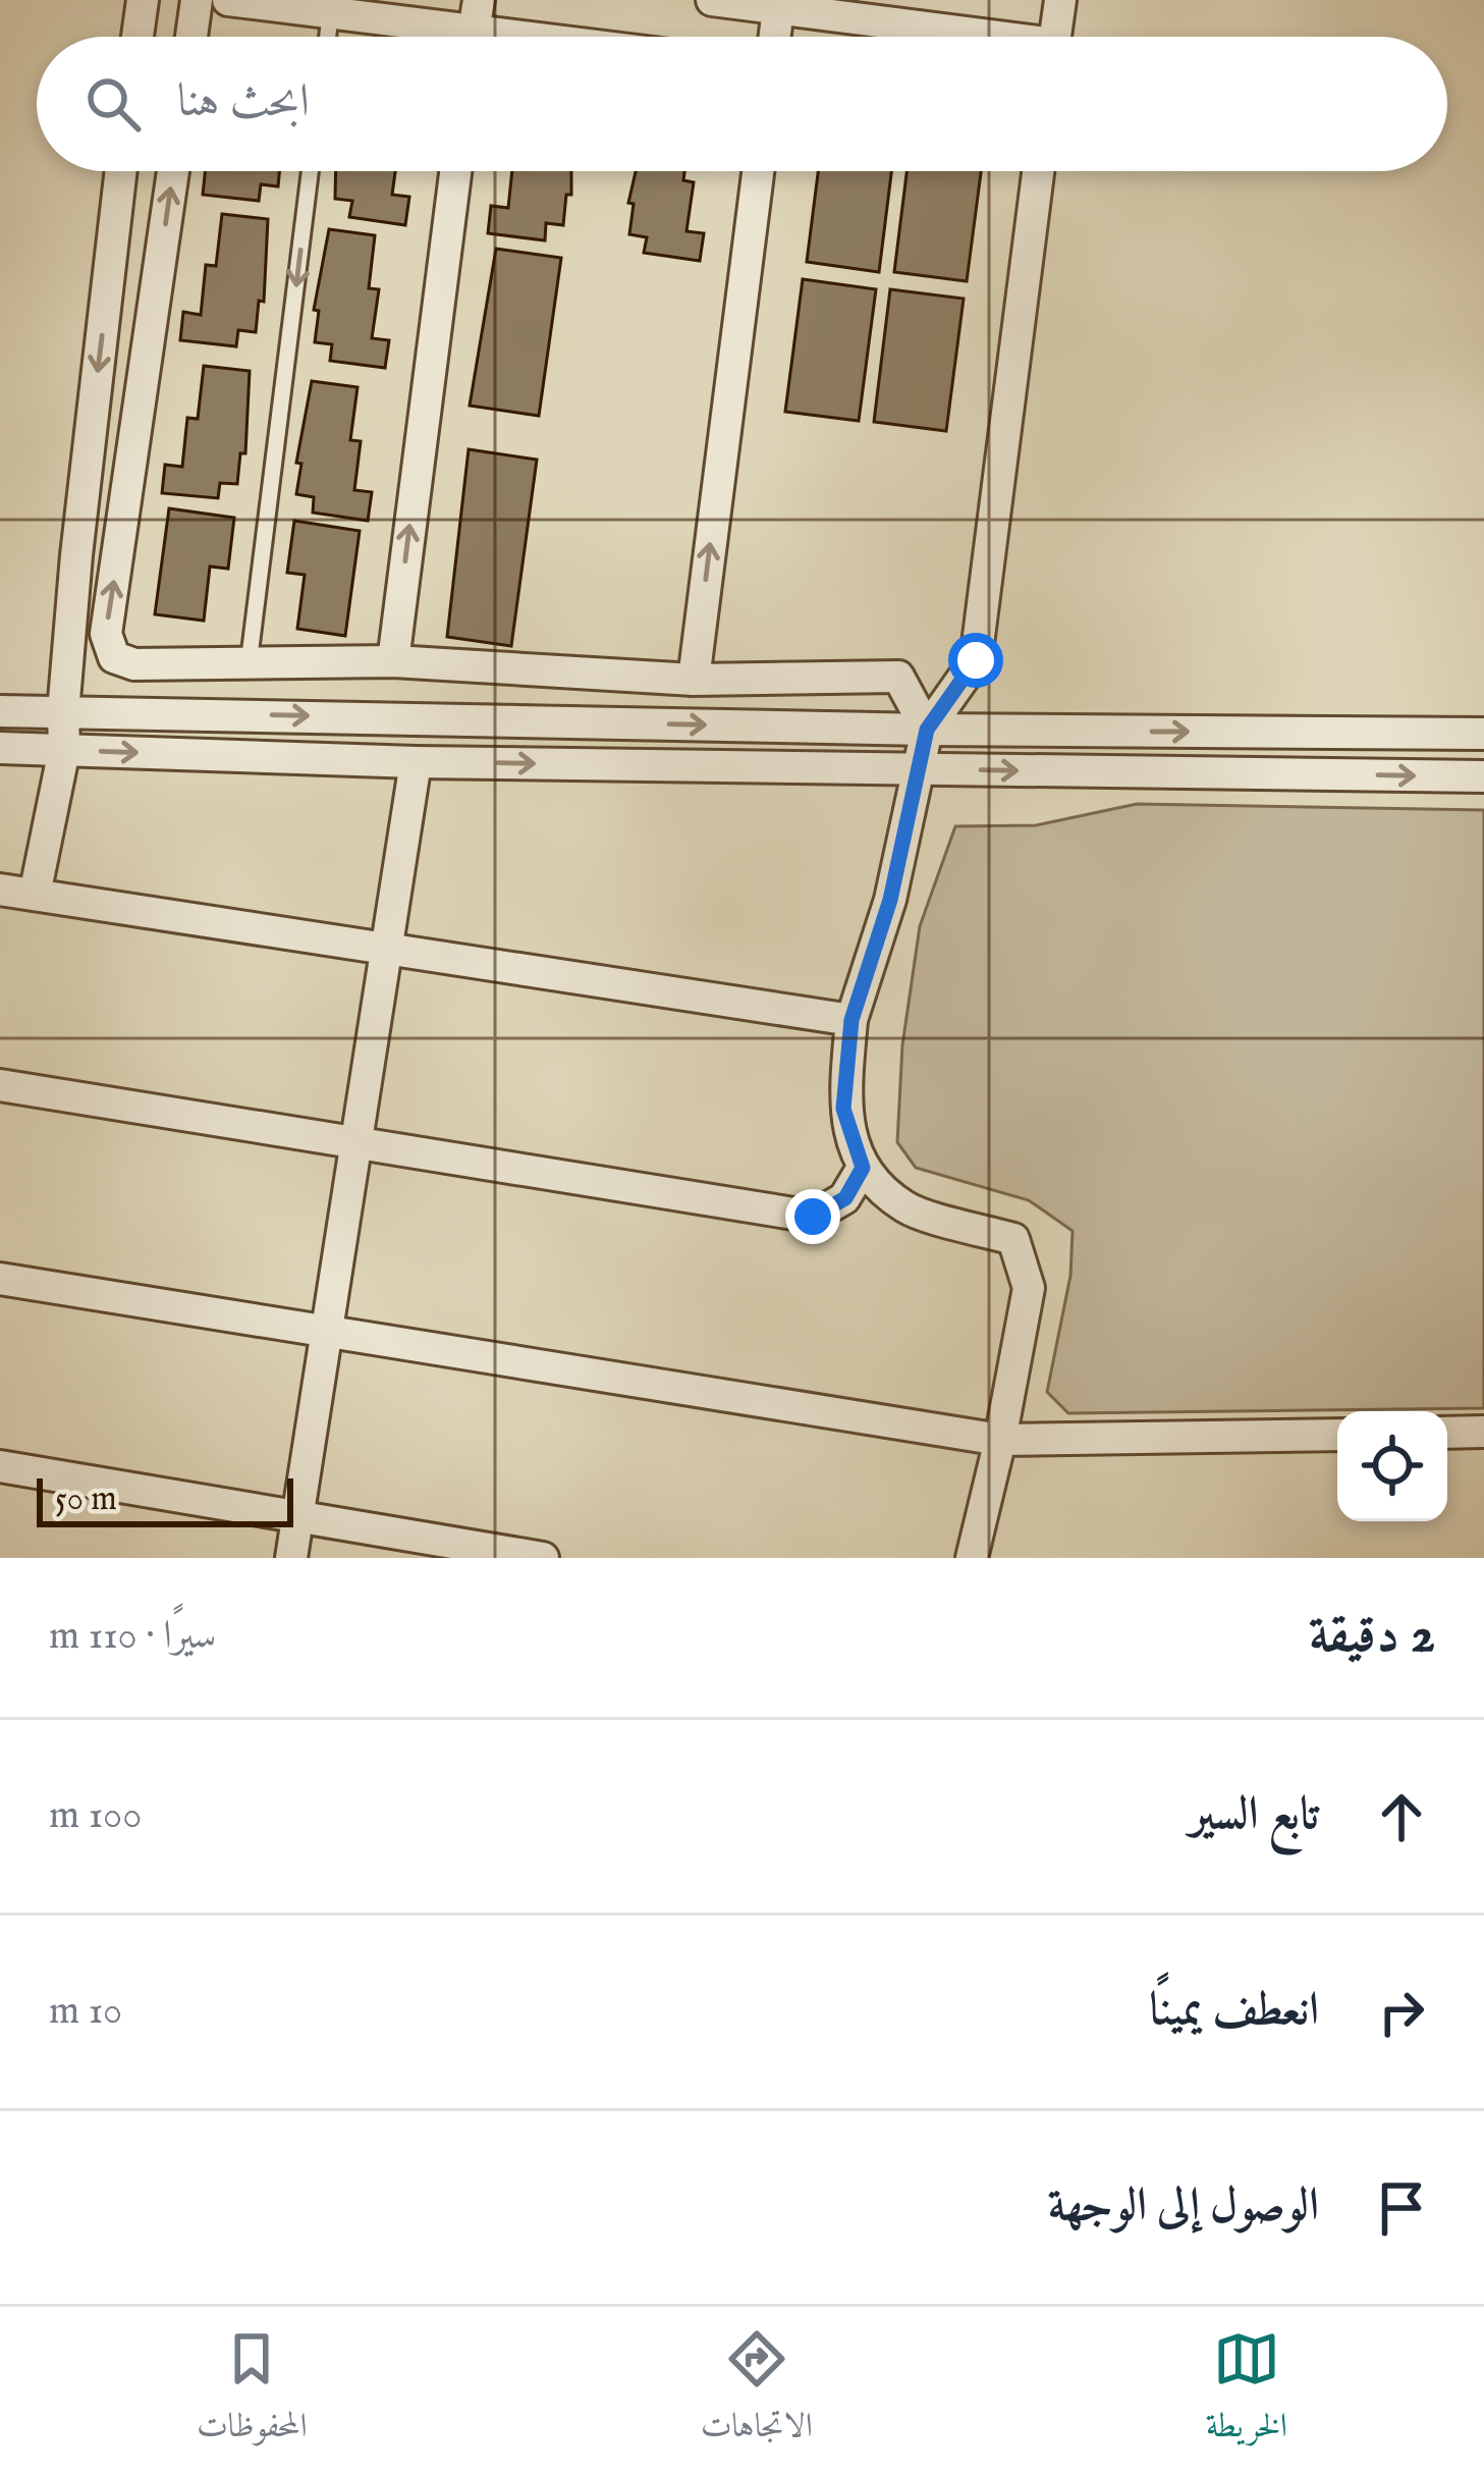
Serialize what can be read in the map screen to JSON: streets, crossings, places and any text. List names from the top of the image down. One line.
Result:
{"scale_bar":"50 m","page":{"search":"ابحث هنا","scale":"50 m","heading":["2 دقيقة","سيرًا · 110 m"],"list":[["تابع السير","100 m"],["انعطف يمينًا","10 m"],"الوصول إلى الوجهة"],"nav":["الخريطة","الاتجاهات","المحفوظات"]}}
